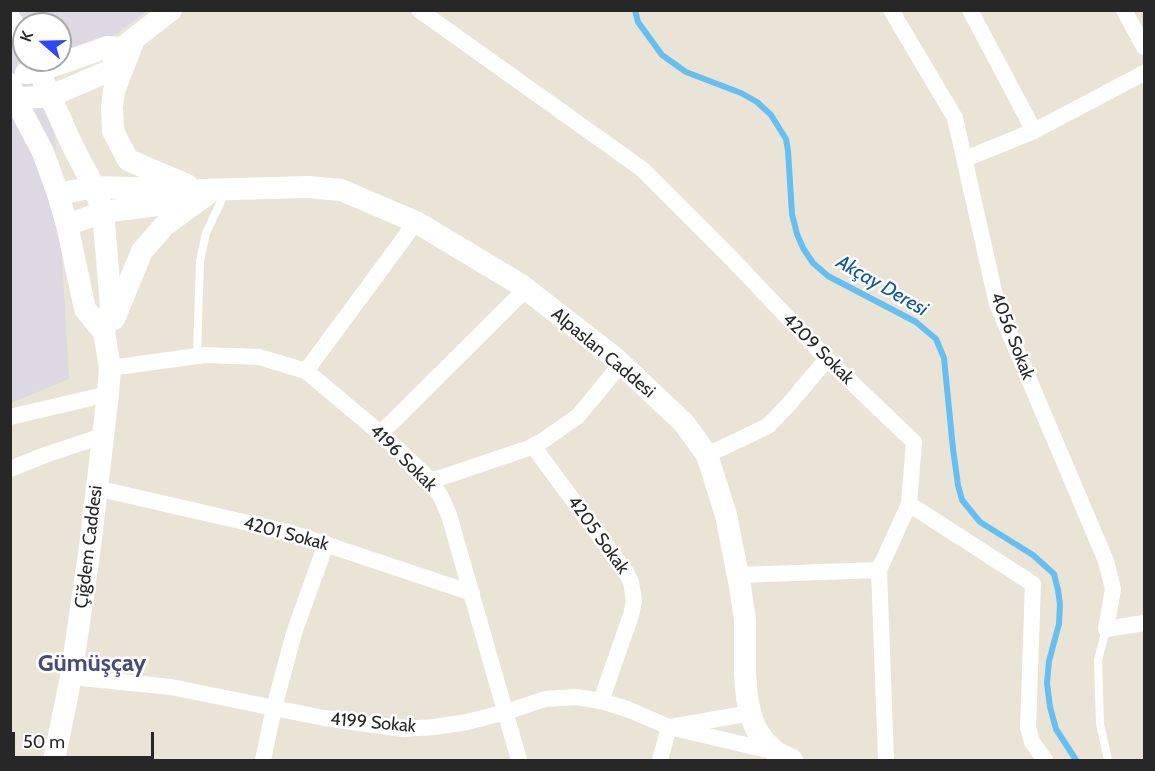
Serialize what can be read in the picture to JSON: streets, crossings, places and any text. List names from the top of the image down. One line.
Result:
{"streets":{"street":["4056 Sokak","4209 Sokak","Alpaslan Caddesi","4196 Sokak","4201 Sokak","4205 Sokak","Çiğdem Caddesi","4199 Sokak"]},"crossings":[["Alpaslan Caddesi","4199 Sokak"],["4196 Sokak","4201 Sokak"],["4196 Sokak","Çiğdem Caddesi"],["4196 Sokak","4199 Sokak"],["4201 Sokak","Çiğdem Caddesi"],["4205 Sokak","4199 Sokak"],["Çiğdem Caddesi","4199 Sokak"]],"districts":["Gümüşçay"],"water":["Akçay Deresi"],"scale_bar":"50 m","north":"left"}
